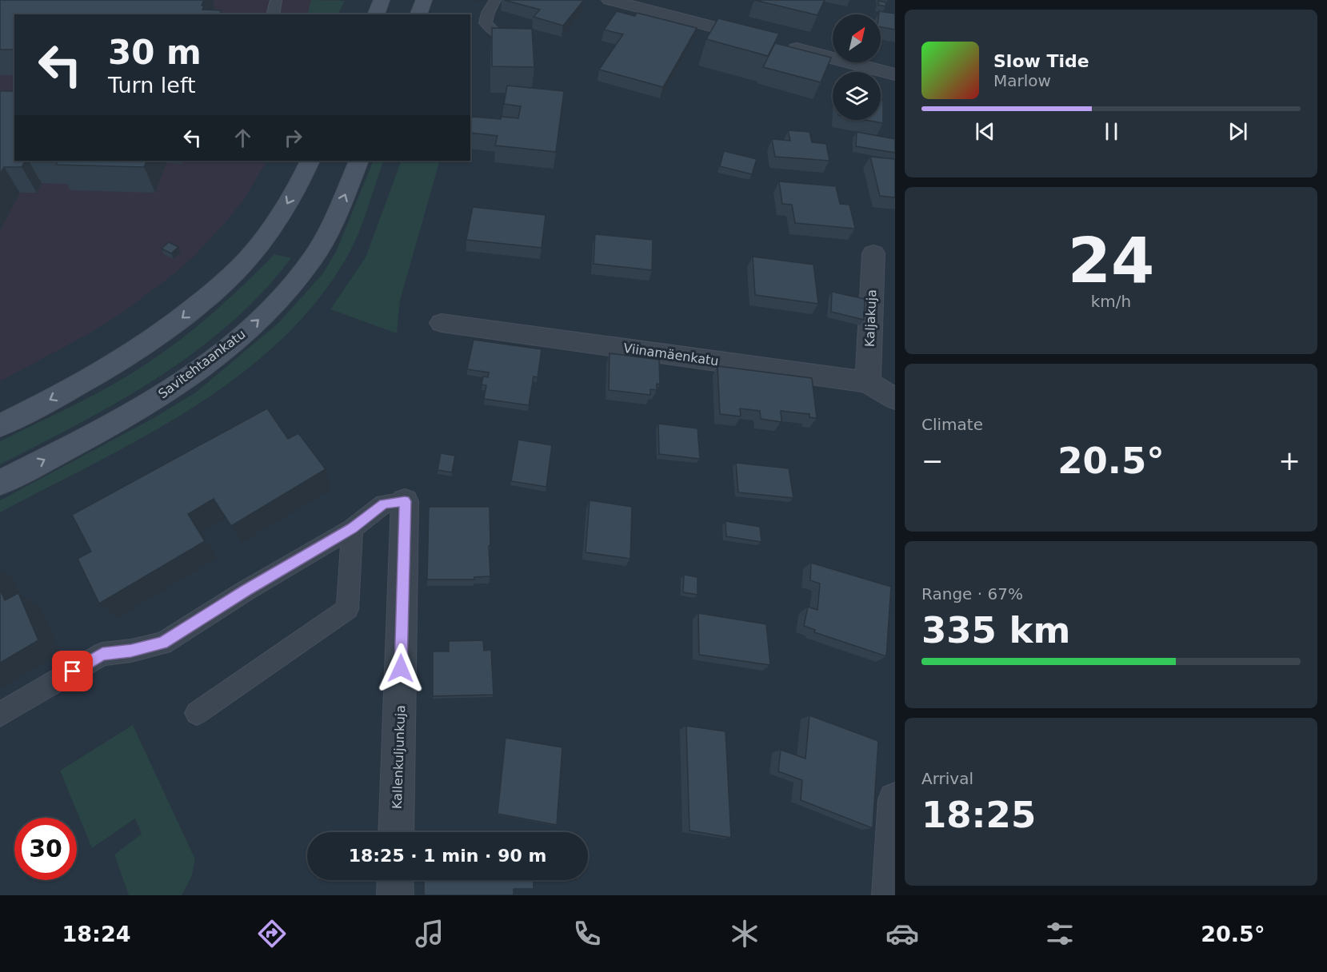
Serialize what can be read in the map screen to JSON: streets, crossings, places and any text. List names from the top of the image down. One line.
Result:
{"streets":{"main road":["Savitehtaankatu"],"street":["Kaljakuja","Viinamäenkatu","Kallenkuljunkuja"]},"crossings":[["Kaljakuja","Viinamäenkatu"]],"north":"top right","page":{"turn":["30 m","Turn left"],"song":["Slow Tide","Marlow"],"tile":[["24","km/h"],"Climate",["Range · 67%","335 km"],["Arrival","18:25"]],"heat":["−","20.5°","+"],"limit":"30","trip":"18:25 · 1 min · 90 m","tabs":["18:24","20.5°"]}}
